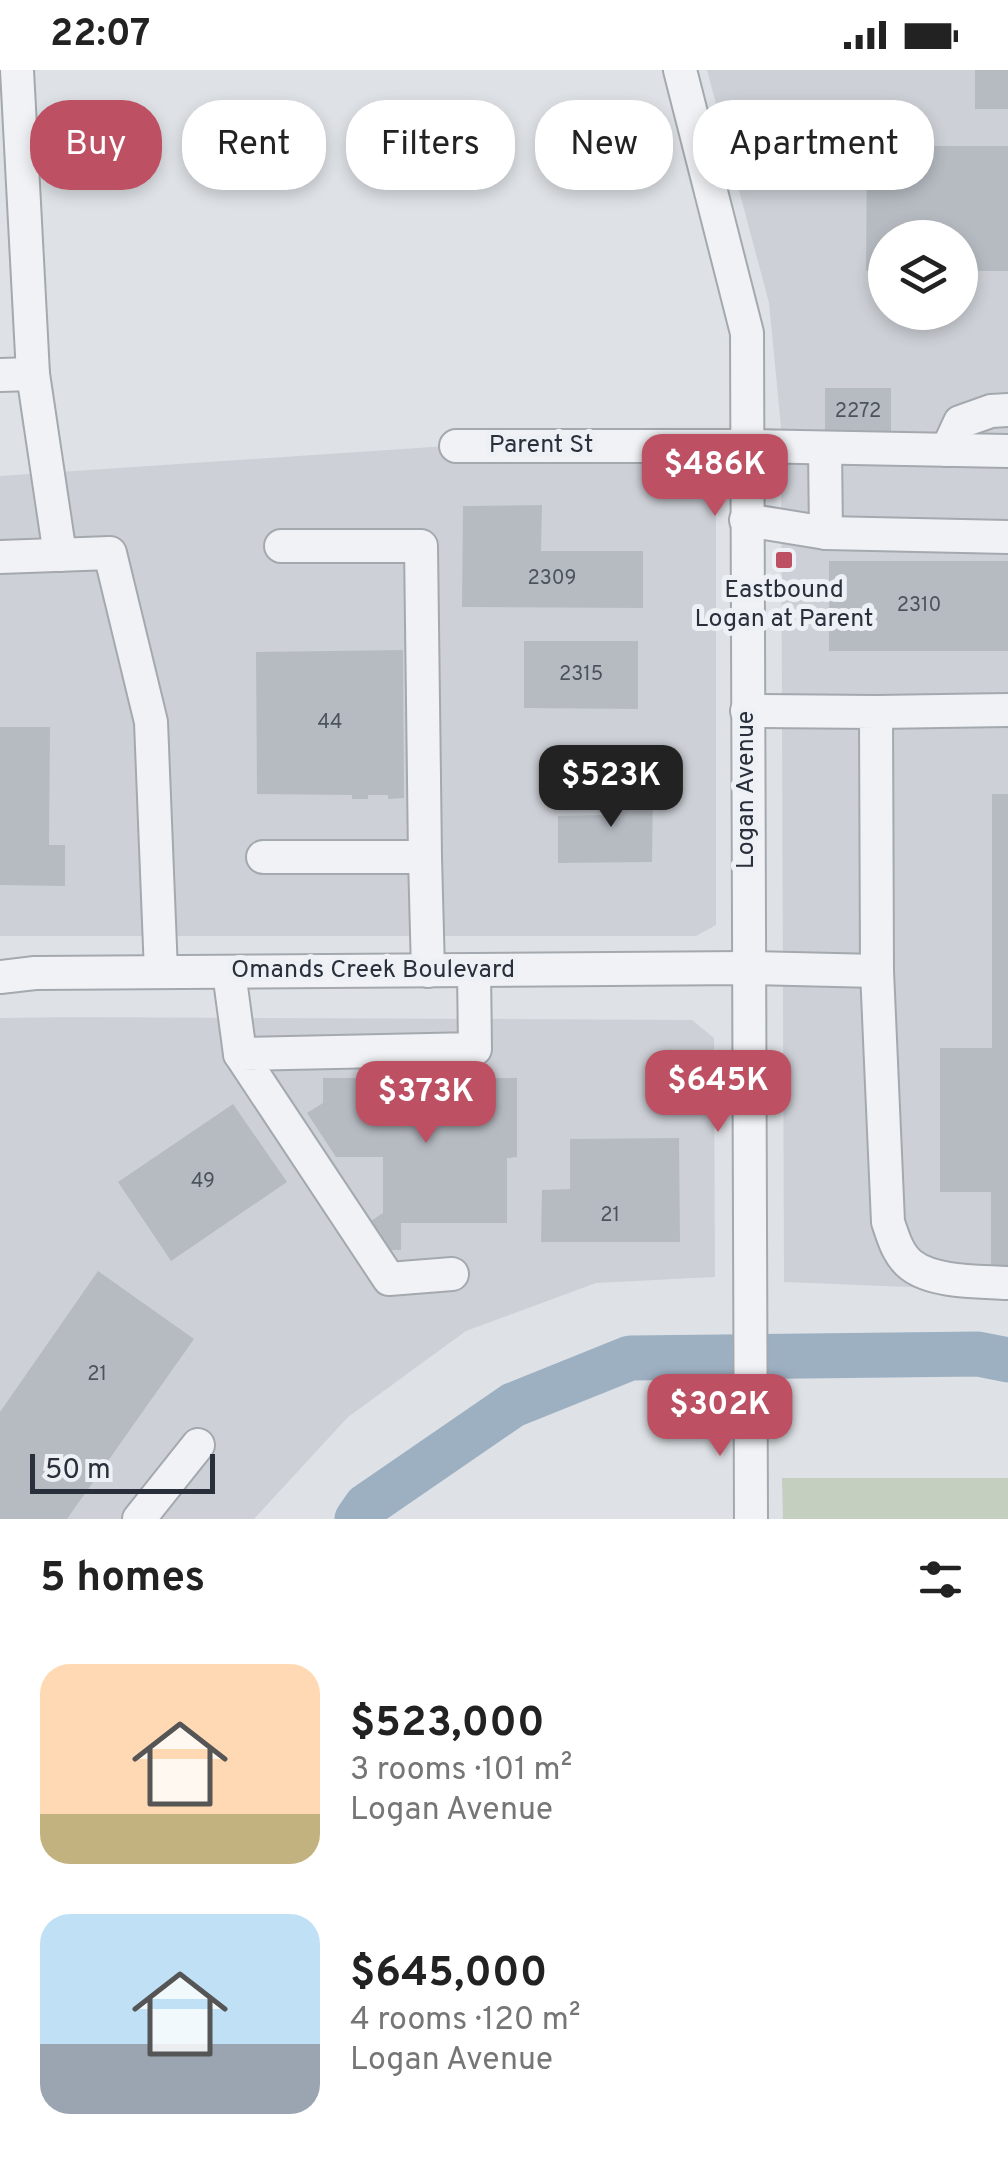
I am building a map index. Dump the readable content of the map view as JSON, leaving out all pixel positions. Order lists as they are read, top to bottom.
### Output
{
  "streets": {
    "street": ["Parent St", "Logan Avenue", "Omands Creek Boulevard"]
  },
  "crossings": [
    ["Parent St", "Logan Avenue"],
    ["Logan Avenue", "Omands Creek Boulevard"]
  ],
  "places": {
    "transit": ["Eastbound Logan at Parent"]
  },
  "house_numbers": [
    "2272",
    "2309",
    "2310",
    "2315",
    "44",
    "49",
    "21",
    "21"
  ],
  "scale_bar": "50 m",
  "page": {
    "status": "22:07",
    "chip": [
      "Buy",
      "Rent",
      "Filters",
      "New",
      "Apartment"
    ],
    "price": [
      "$486K",
      "$523K",
      "$645K",
      "$373K",
      "$302K"
    ],
    "scale": "50 m",
    "heading": "5 homes",
    "list": [
      {
        "name": "$523,000",
        "note": "3 rooms · 101 m² · Logan Avenue"
      },
      {
        "name": "$645,000",
        "note": "4 rooms · 120 m² · Logan Avenue"
      }
    ]
  }
}
